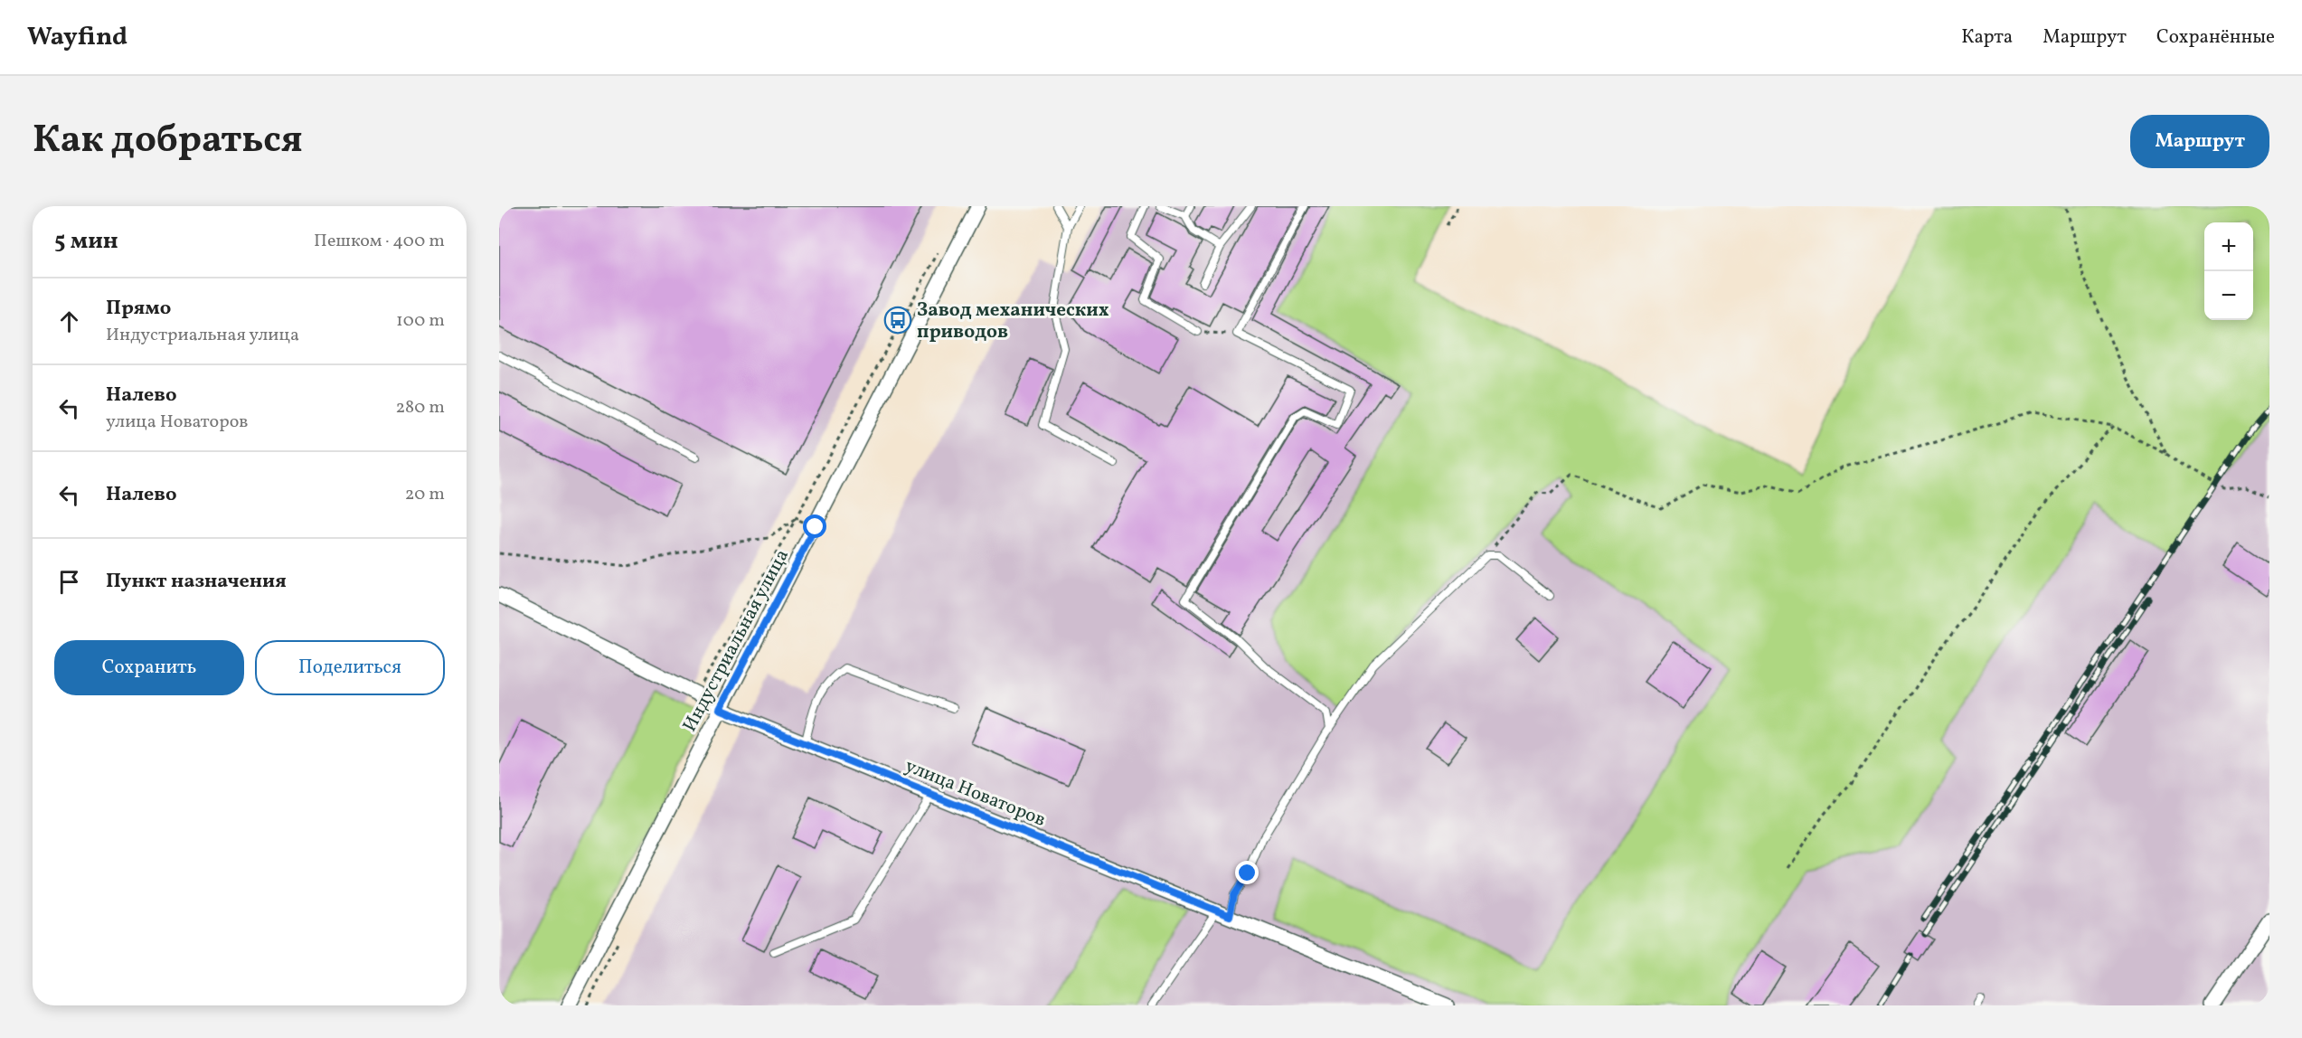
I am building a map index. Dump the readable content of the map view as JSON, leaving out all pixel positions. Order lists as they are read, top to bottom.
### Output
{
  "streets": {
    "street": ["Индустриальная улица", "улица Новаторов"]
  },
  "crossings": [
    ["Индустриальная улица", "улица Новаторов"]
  ],
  "places": {
    "bus stop": ["Завод механических приводов"]
  },
  "page": {
    "header": "Wayfind",
    "nav": ["Карта", "Маршрут", "Сохранённые"],
    "title": "Как добраться",
    "buttons": [
      "Маршрут",
      ["Сохранить", "Поделиться"]
    ],
    "heading": ["5 мин", "Пешком · 400 m"],
    "map_buttons": ["+", "−"],
    "list": [
      ["Прямо", "Индустриальная улица", "100 m"],
      ["Налево", "улица Новаторов", "280 m"],
      ["Налево", "20 m"],
      "Пункт назначения"
    ]
  }
}
